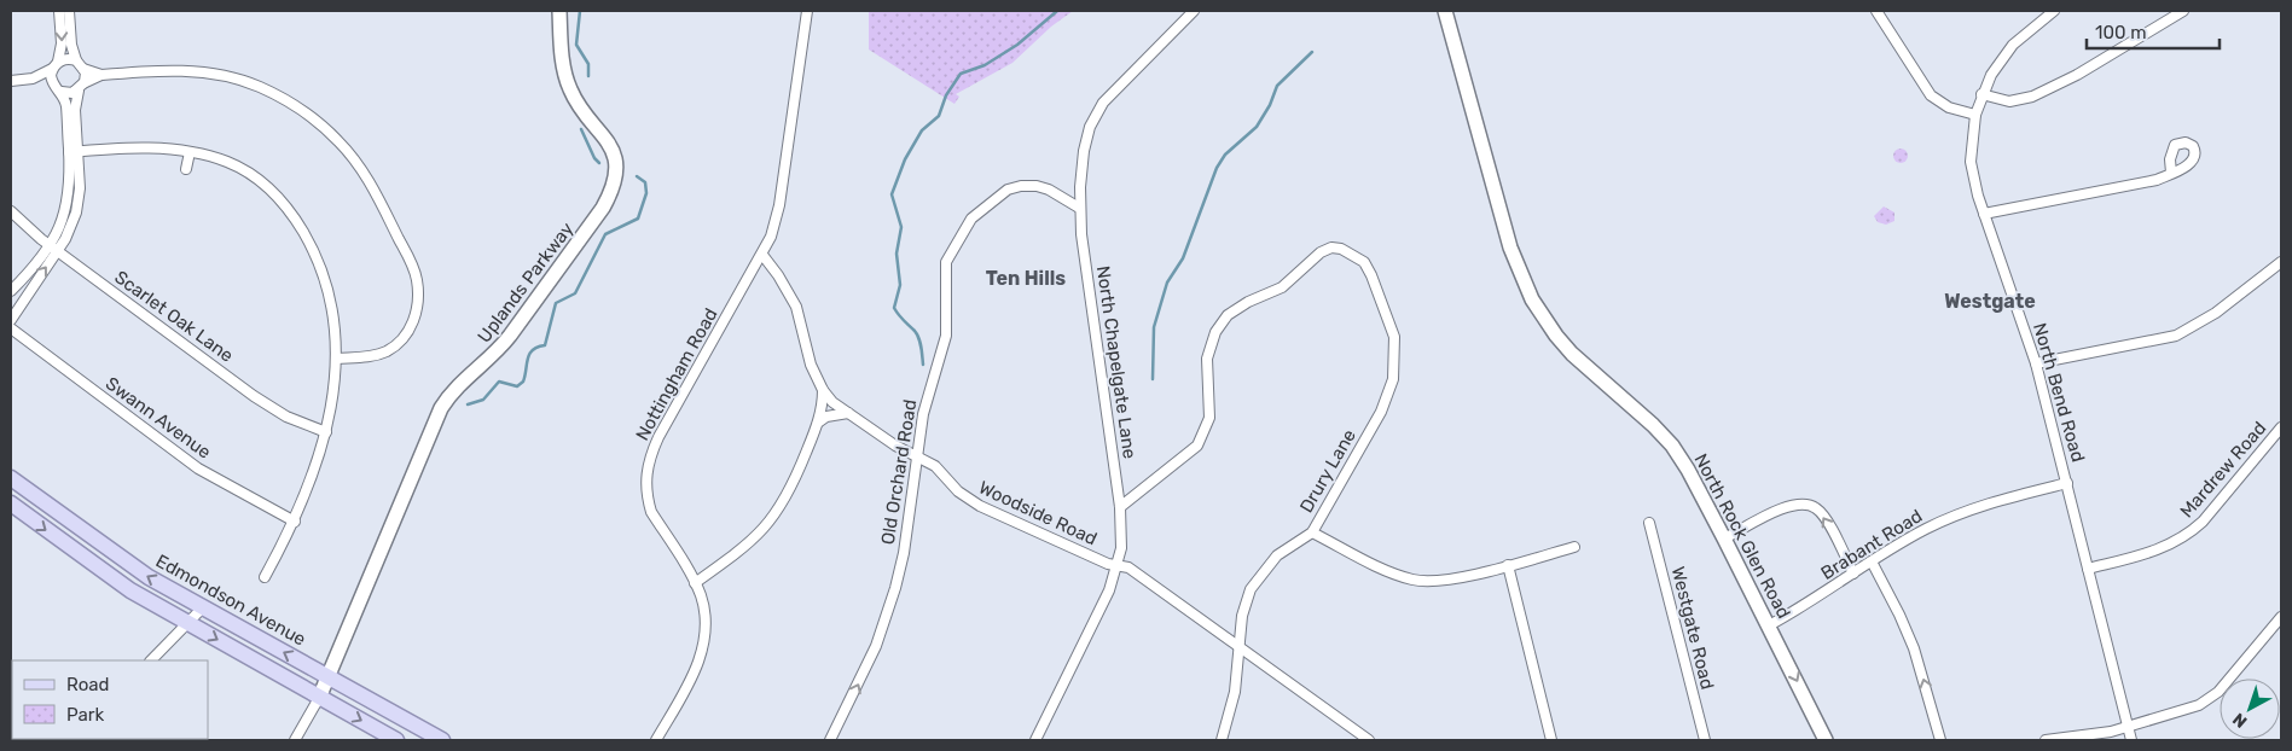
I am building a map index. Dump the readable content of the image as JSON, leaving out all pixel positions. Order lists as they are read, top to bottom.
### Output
{
  "streets": {
    "main road": ["Edmondson Avenue"],
    "street": [
      "Uplands Parkway",
      "Scarlet Oak Lane",
      "North Chapelgate Lane",
      "Nottingham Road",
      "North Bend Road",
      "Swann Avenue",
      "Mardrew Road",
      "Drury Lane",
      "Old Orchard Road",
      "Woodside Road",
      "North Rock Glen Road",
      "Brabant Road",
      "Westgate Road"
    ]
  },
  "crossings": [
    ["Uplands Parkway", "Edmondson Avenue"],
    ["North Chapelgate Lane", "Drury Lane"],
    ["North Chapelgate Lane", "Old Orchard Road"],
    ["North Chapelgate Lane", "Woodside Road"],
    ["Nottingham Road", "Woodside Road"],
    ["North Bend Road", "Mardrew Road"],
    ["North Bend Road", "Brabant Road"],
    ["Drury Lane", "Woodside Road"],
    ["Old Orchard Road", "Woodside Road"],
    ["North Rock Glen Road", "Brabant Road"]
  ],
  "one_way": ["Old Orchard Road"],
  "districts": ["Ten Hills", "Westgate"],
  "legend": ["Road", "Park"],
  "scale_bar": "100 m",
  "north": "bottom left"
}
